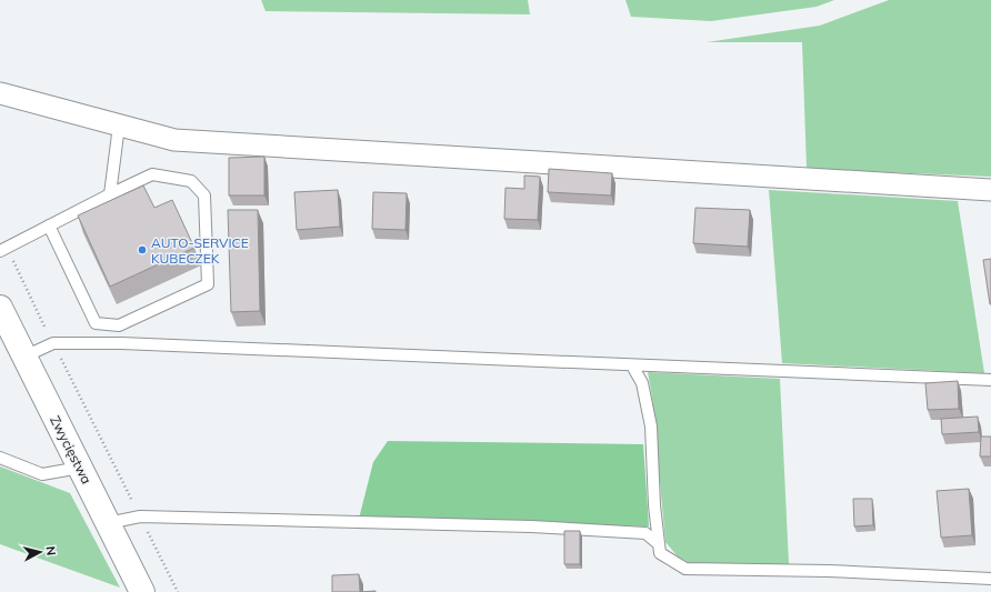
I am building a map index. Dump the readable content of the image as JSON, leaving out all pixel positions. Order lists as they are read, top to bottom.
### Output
{
  "streets": {
    "main road": ["Zwycięstwa"]
  },
  "places": ["AUTO-SERVICE KUBECZEK"],
  "north": "right"
}
